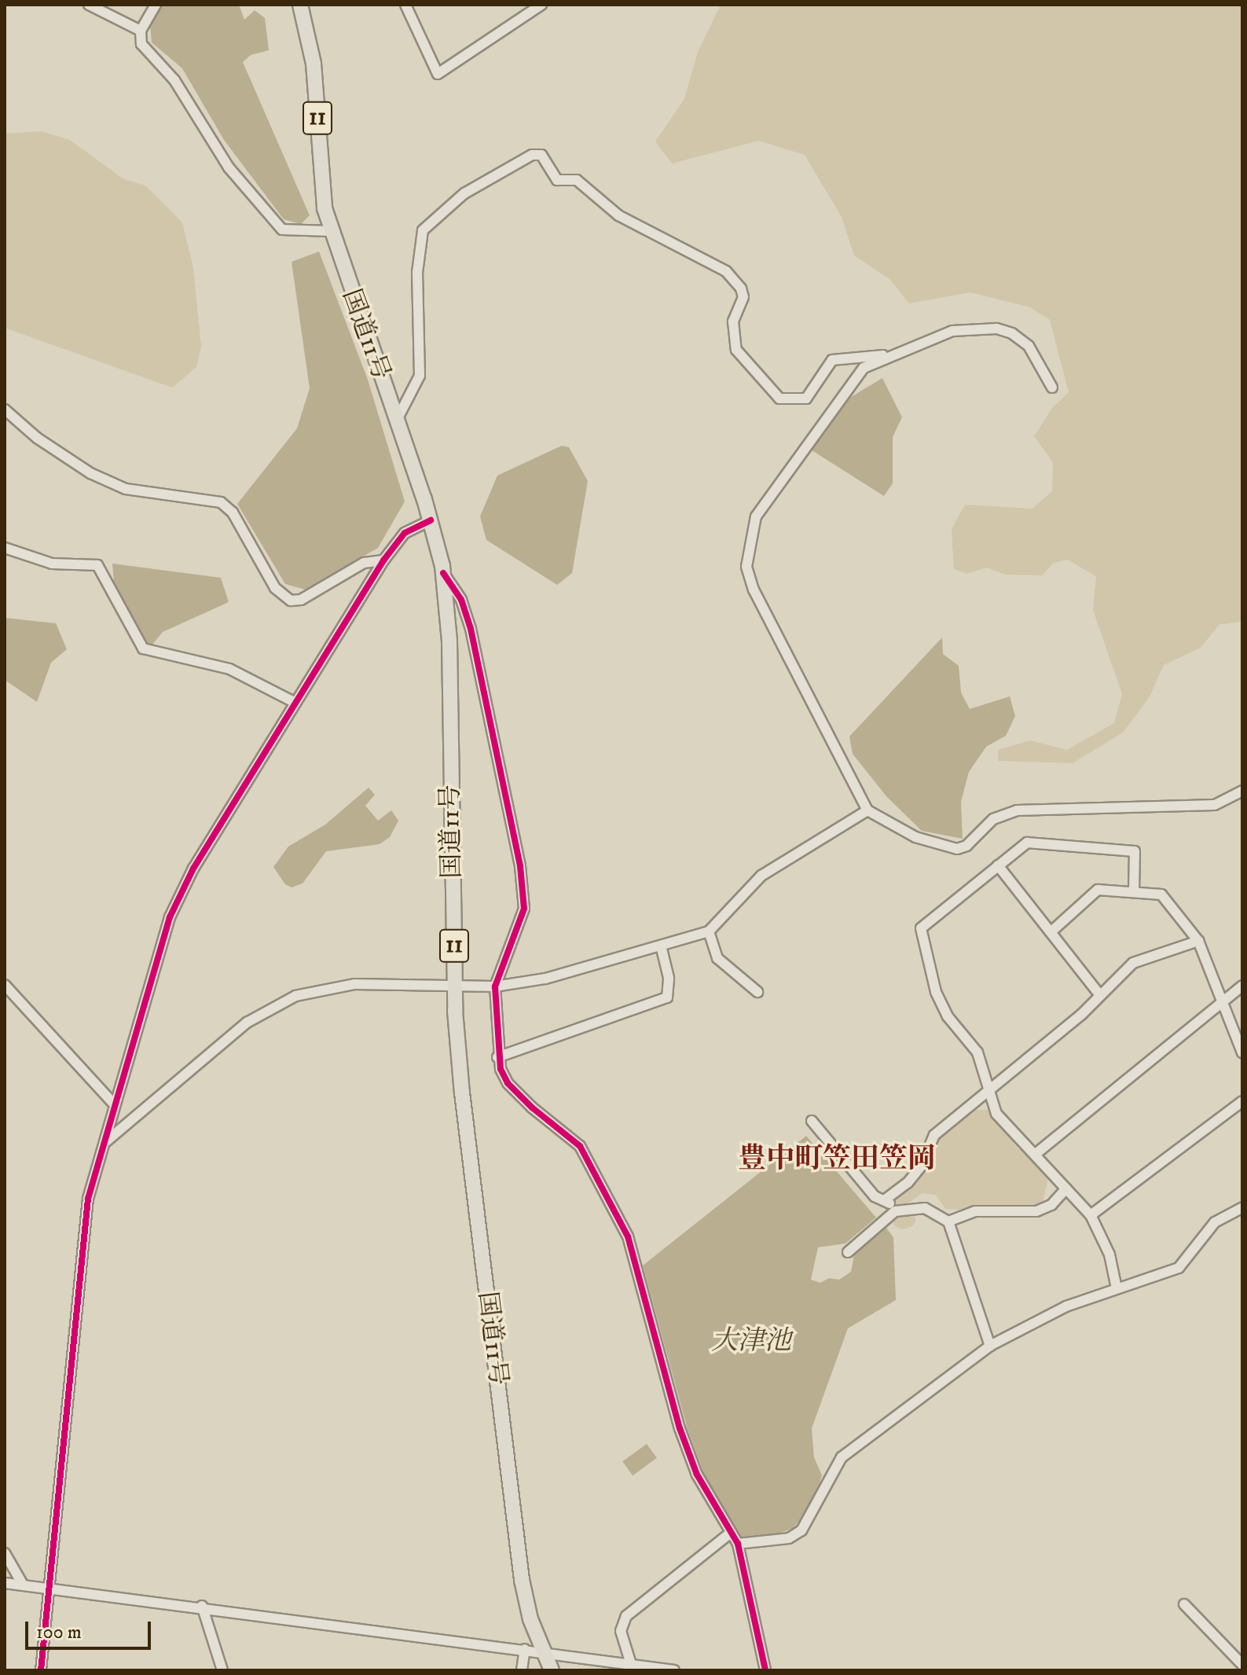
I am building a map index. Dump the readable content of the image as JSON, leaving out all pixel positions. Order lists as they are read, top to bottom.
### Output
{
  "streets": {
    "highway": ["11", "国道11号"]
  },
  "districts": ["豊中町笠田笠岡"],
  "water": ["大津池"],
  "scale_bar": "100 m"
}
